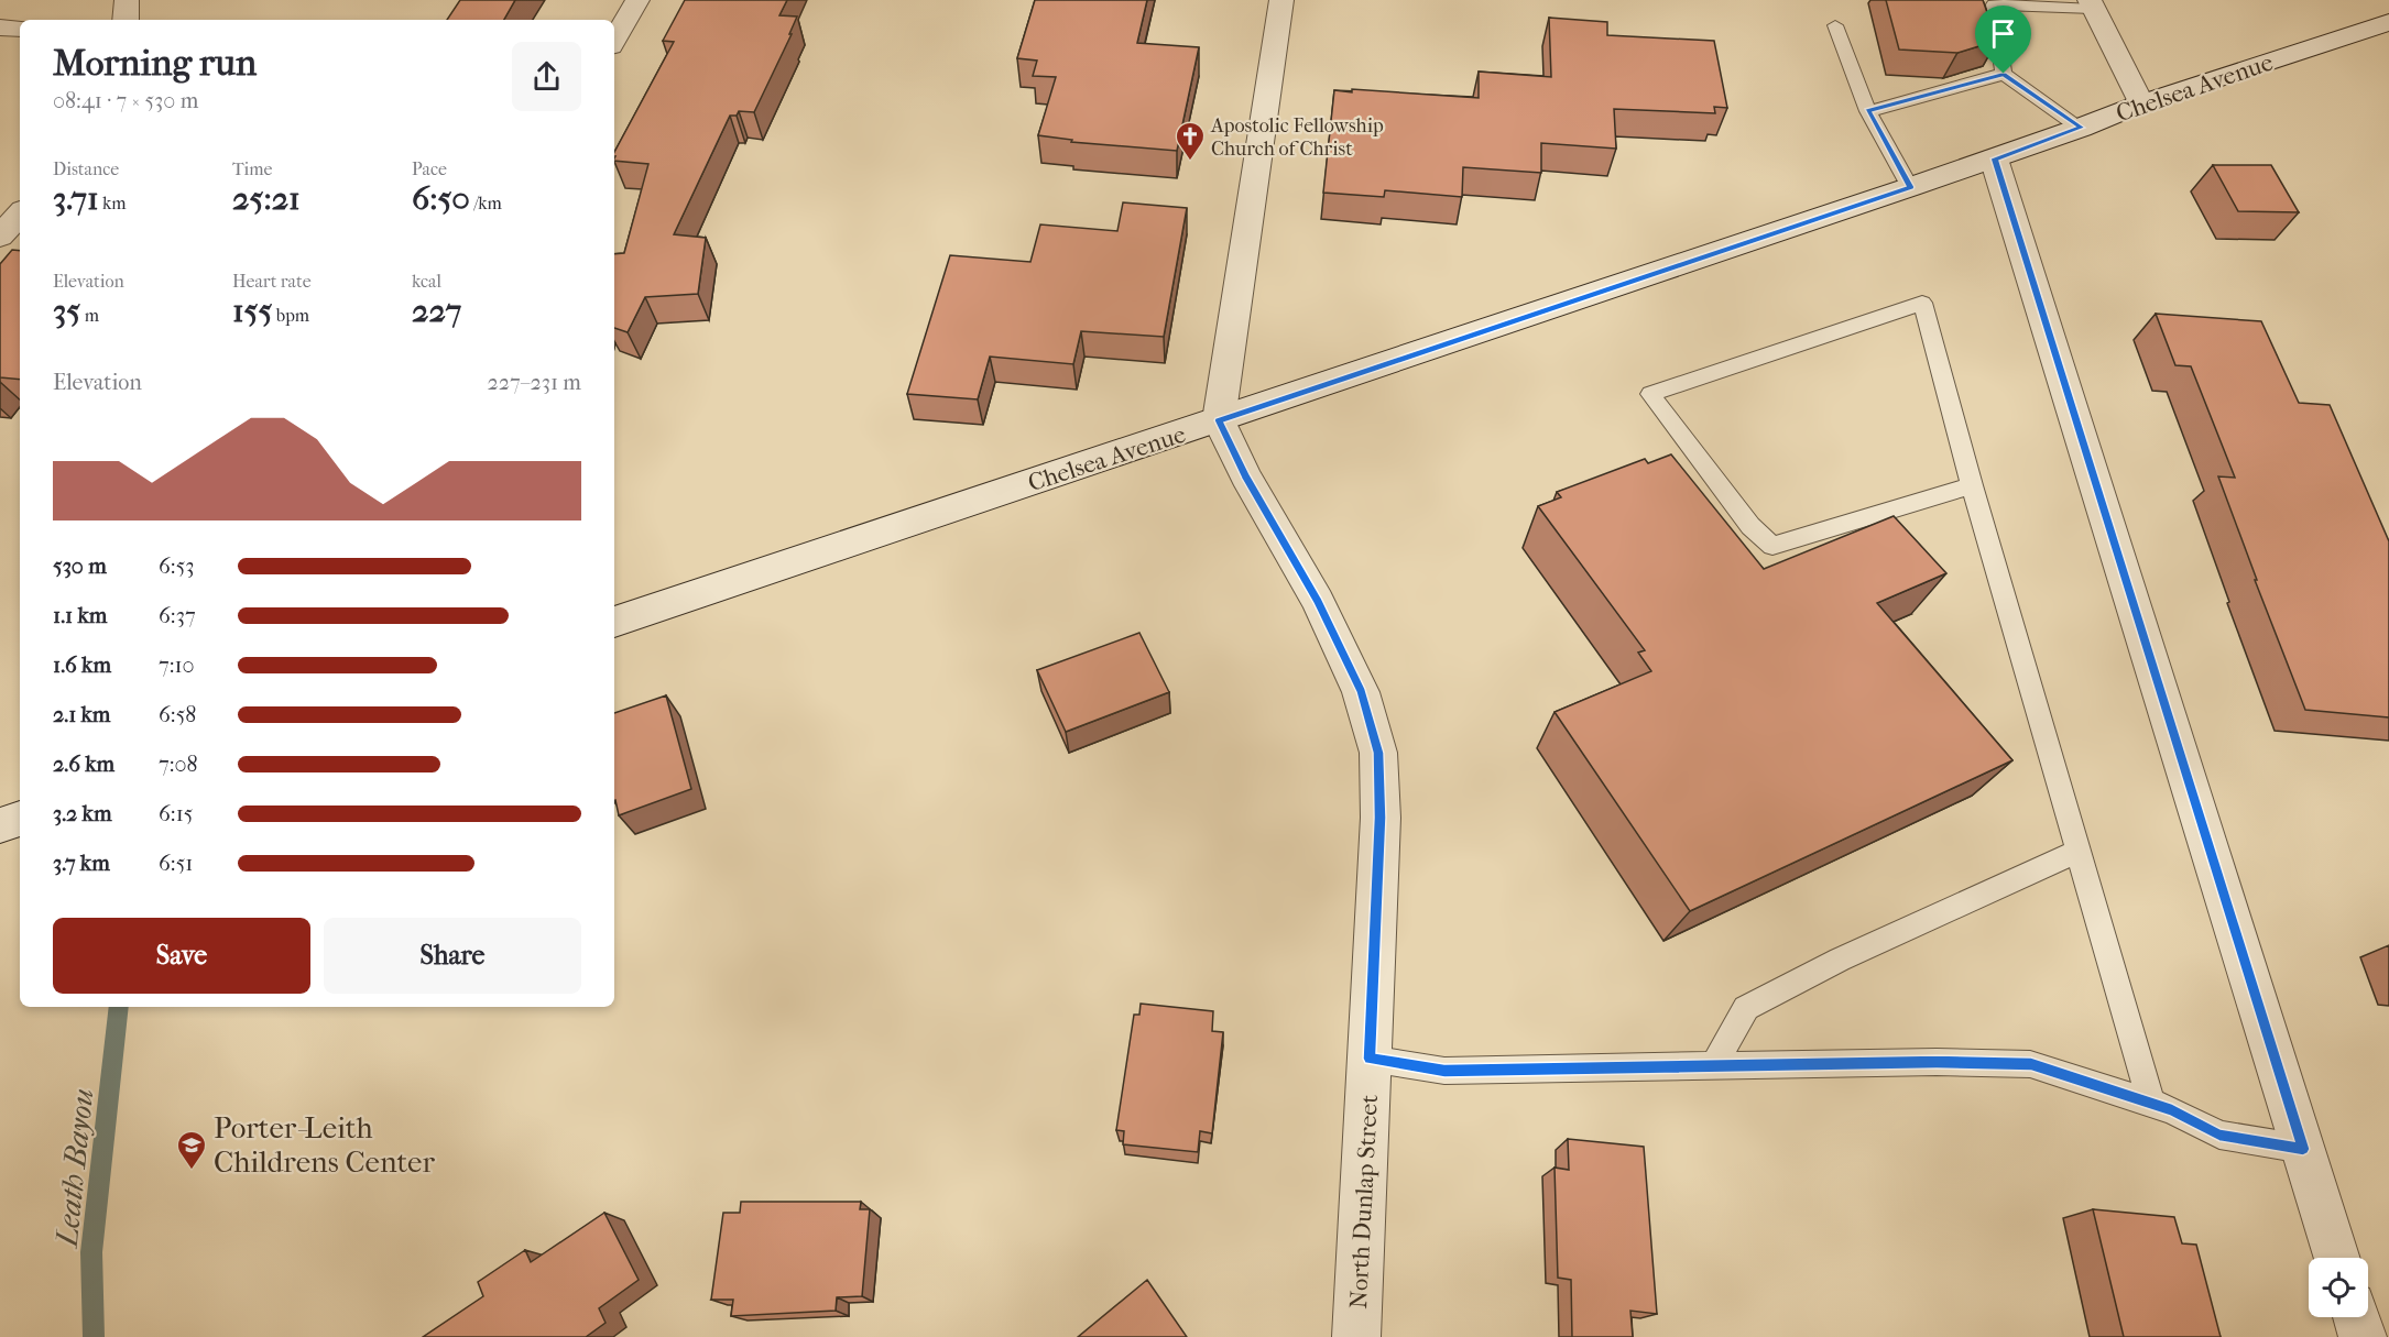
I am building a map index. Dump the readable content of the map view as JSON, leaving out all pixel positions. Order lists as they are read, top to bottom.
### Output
{
  "streets": {
    "street": ["Chelsea Avenue", "North Dunlap Street"]
  },
  "crossings": [
    ["Chelsea Avenue", "North Dunlap Street"]
  ],
  "water": ["Leath Bayou"],
  "places": {
    "church": ["Apostolic Fellowship Church of Christ"],
    "school or university": ["Porter-Leith Childrens Center"]
  },
  "page": {
    "heading": ["Morning run", "08:41 · 7 × 530 m"],
    "stats": [
      ["Distance", "3.71 km"],
      ["Time", "25:21"],
      ["Pace", "6:50 /km"],
      ["Elevation", "35 m"],
      ["Heart rate", "155 bpm"],
      ["kcal", "227"]
    ],
    "chart": ["Elevation", "227–231 m"],
    "list": [
      {
        "name": "530 m",
        "note": "6:53"
      },
      {
        "name": "1.1 km",
        "note": "6:37"
      },
      {
        "name": "1.6 km",
        "note": "7:10"
      },
      {
        "name": "2.1 km",
        "note": "6:58"
      },
      {
        "name": "2.6 km",
        "note": "7:08"
      },
      {
        "name": "3.2 km",
        "note": "6:15"
      },
      {
        "name": "3.7 km",
        "note": "6:51"
      }
    ],
    "buttons": ["Save", "Share"]
  }
}
